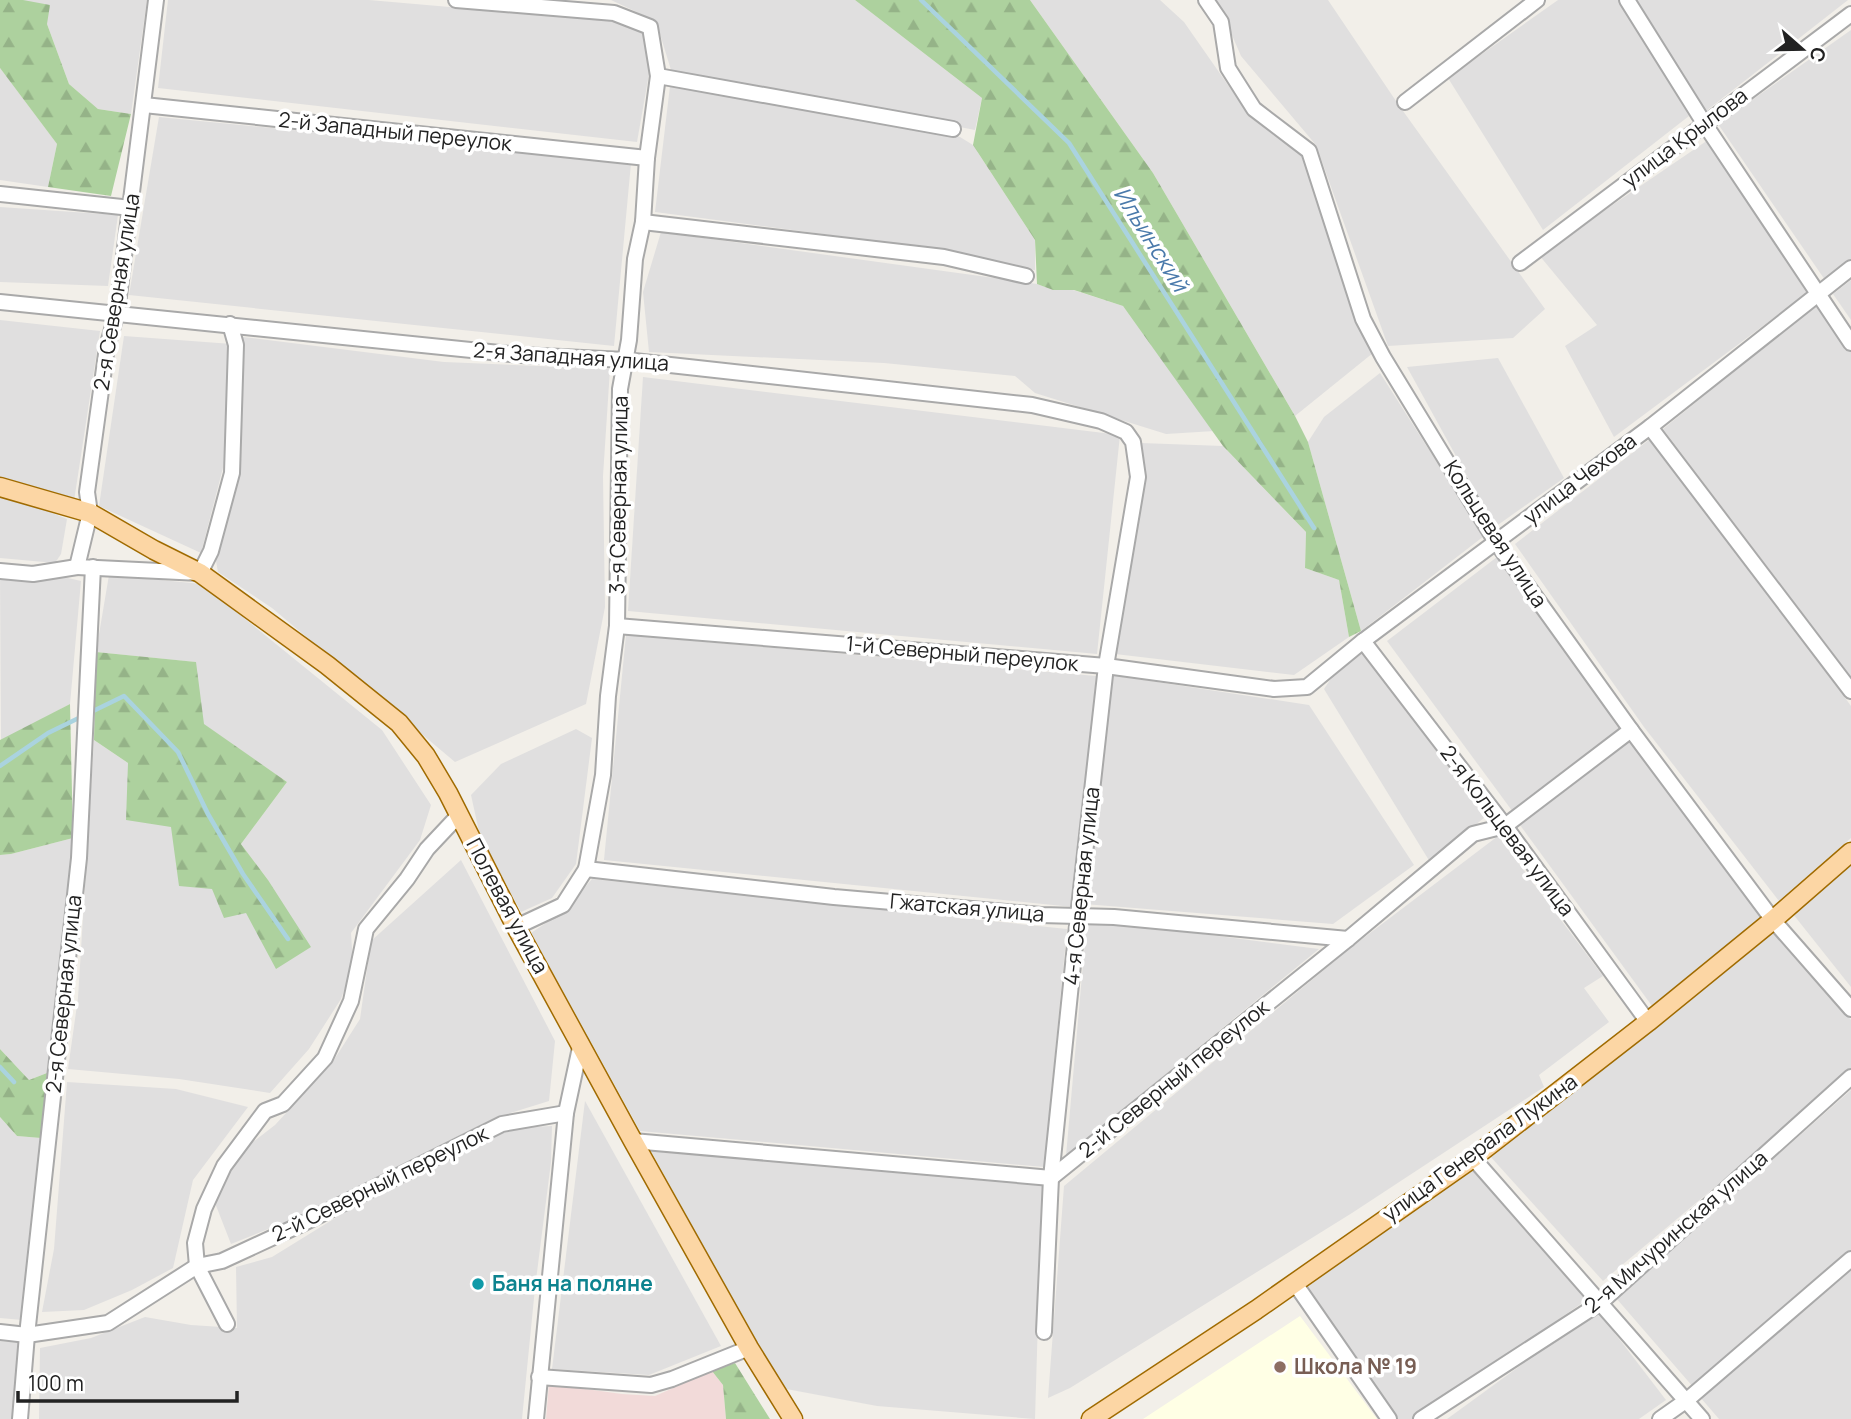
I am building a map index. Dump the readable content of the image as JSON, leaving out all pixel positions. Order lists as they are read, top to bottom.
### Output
{
  "streets": {
    "main road": ["Полевая улица", "улица Генерала Лукина"],
    "street": [
      "2-й Западный переулок",
      "улица Крылова",
      "2-я Северная улица",
      "2-я Западная улица",
      "улица Чехова",
      "3-я Северная улица",
      "Кольцевая улица",
      "1-й Северный переулок",
      "2-я Кольцевая улица",
      "4-я Северная улица",
      "Гжатская улица",
      "2-й Северный переулок",
      "2-я Мичуринская улица"
    ]
  },
  "crossings": [
    ["2-й Западный переулок", "2-я Северная улица"],
    ["2-й Западный переулок", "3-я Северная улица"],
    ["2-я Северная улица", "2-я Западная улица"],
    ["2-я Северная улица", "Полевая улица"],
    ["2-я Северная улица", "2-й Северный переулок"],
    ["2-я Западная улица", "3-я Северная улица"],
    ["2-я Западная улица", "4-я Северная улица"],
    ["улица Чехова", "Кольцевая улица"],
    ["улица Чехова", "1-й Северный переулок"],
    ["улица Чехова", "2-я Кольцевая улица"],
    ["3-я Северная улица", "1-й Северный переулок"],
    ["3-я Северная улица", "Полевая улица"],
    ["3-я Северная улица", "Гжатская улица"],
    ["Кольцевая улица", "2-й Северный переулок"],
    ["Кольцевая улица", "улица Генерала Лукина"],
    ["1-й Северный переулок", "4-я Северная улица"],
    ["2-я Кольцевая улица", "2-й Северный переулок"],
    ["2-я Кольцевая улица", "улица Генерала Лукина"],
    ["4-я Северная улица", "Гжатская улица"],
    ["4-я Северная улица", "2-й Северный переулок"],
    ["Гжатская улица", "2-й Северный переулок"]
  ],
  "water": ["Ильинский"],
  "places": ["Баня на поляне", "Школа № 19"],
  "scale_bar": "100 m",
  "north": "right"
}
